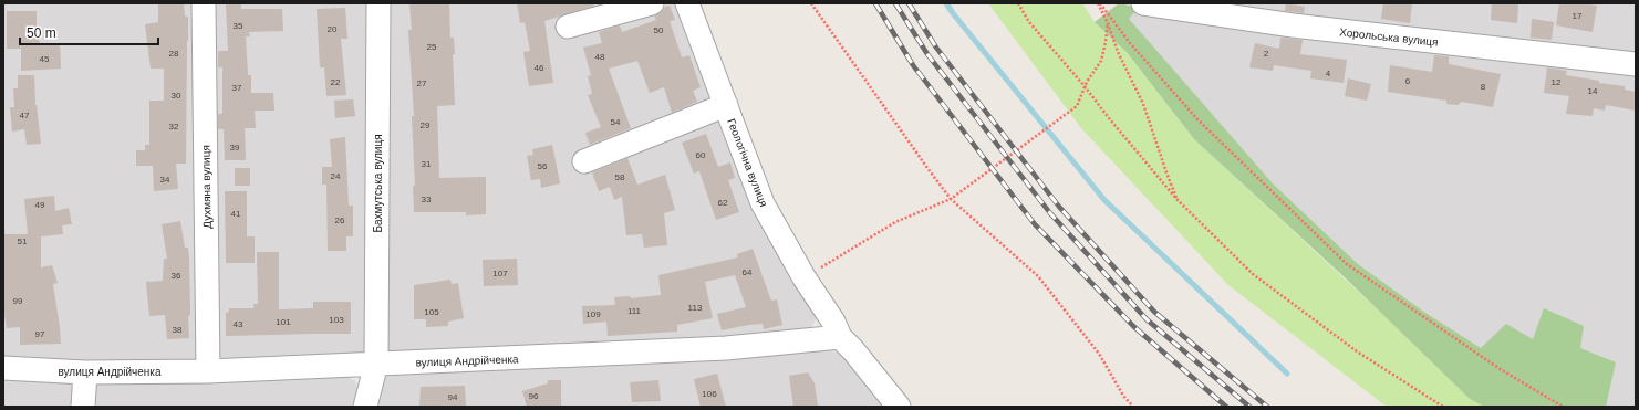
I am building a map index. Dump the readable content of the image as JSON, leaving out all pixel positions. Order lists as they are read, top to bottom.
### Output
{
  "streets": {
    "street": [
      "Хорольська вулиця",
      "Геологічна вулиця",
      "Бахмутська вулиця",
      "Духмяна вулиця",
      "вулиця Андрійченка"
    ]
  },
  "crossings": [
    ["Геологічна вулиця", "вулиця Андрійченка"],
    ["Бахмутська вулиця", "вулиця Андрійченка"],
    ["Духмяна вулиця", "вулиця Андрійченка"]
  ],
  "house_numbers": [
    "17",
    "35",
    "20",
    "50",
    "25",
    "28",
    "2",
    "48",
    "45",
    "46",
    "4",
    "6",
    "22",
    "12",
    "27",
    "8",
    "37",
    "14",
    "30",
    "47",
    "54",
    "29",
    "32",
    "39",
    "60",
    "31",
    "56",
    "24",
    "58",
    "34",
    "33",
    "62",
    "49",
    "41",
    "26",
    "51",
    "64",
    "107",
    "36",
    "99",
    "113",
    "111",
    "105",
    "109",
    "103",
    "101",
    "43",
    "38",
    "97",
    "106",
    "96",
    "94"
  ],
  "scale_bar": "50 m"
}
